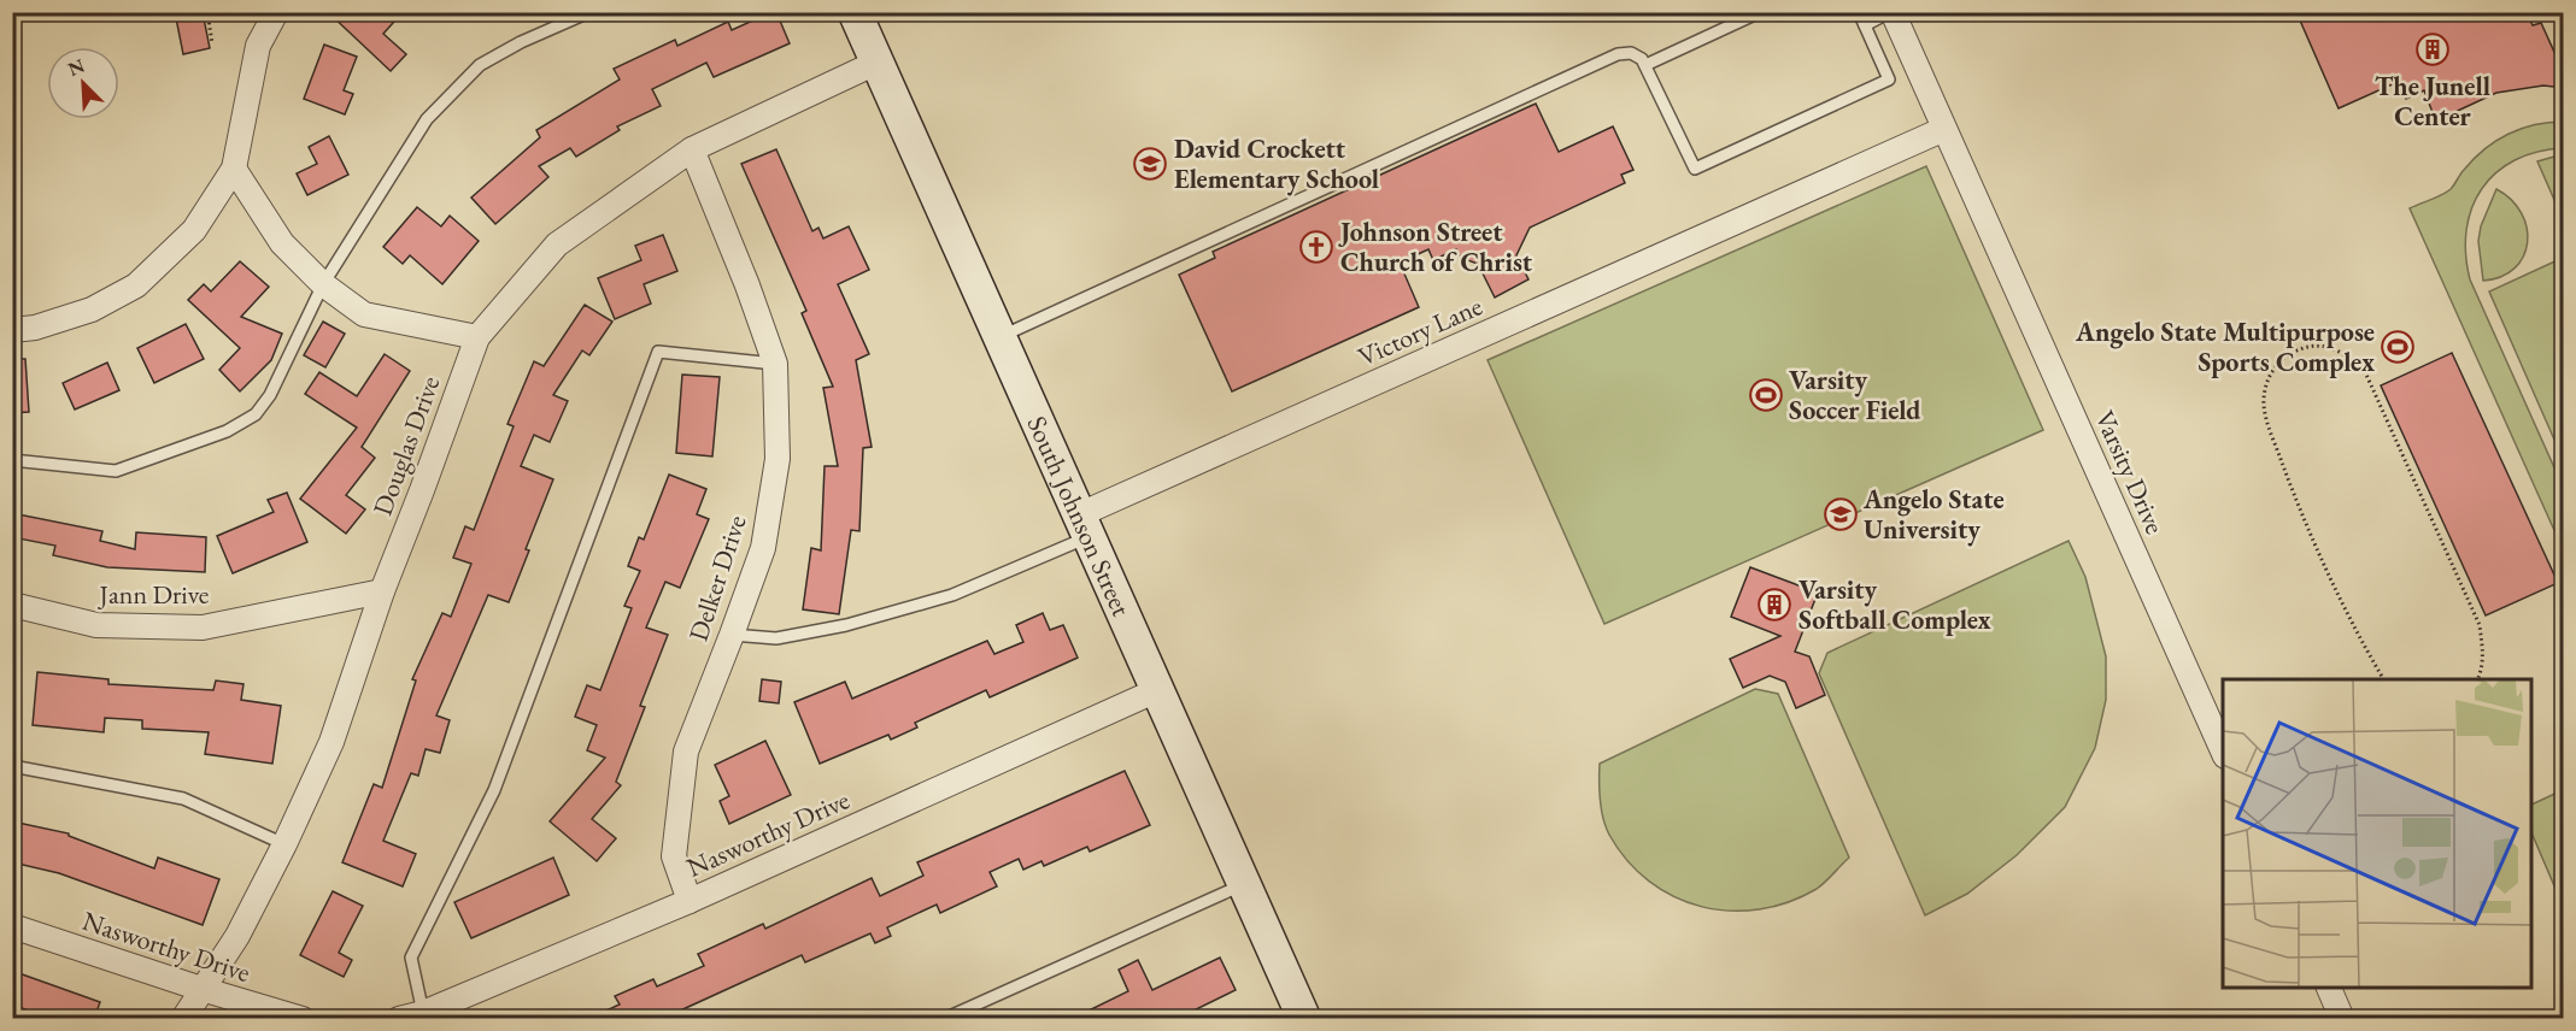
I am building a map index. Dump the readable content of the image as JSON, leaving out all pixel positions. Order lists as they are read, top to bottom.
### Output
{
  "streets": {
    "main road": ["South Johnson Street"],
    "street": [
      "Victory Lane",
      "Douglas Drive",
      "Varsity Drive",
      "Delker Drive",
      "Jann Drive",
      "Nasworthy Drive"
    ]
  },
  "crossings": [
    ["Victory Lane", "Varsity Drive"],
    ["Victory Lane", "South Johnson Street"],
    ["Douglas Drive", "South Johnson Street"],
    ["Douglas Drive", "Delker Drive"],
    ["Douglas Drive", "Jann Drive"],
    ["Douglas Drive", "Nasworthy Drive"],
    ["South Johnson Street", "Nasworthy Drive"],
    ["Delker Drive", "Nasworthy Drive"]
  ],
  "places": {
    "building": ["The Junell Center", "Varsity Softball Complex"],
    "school or university": ["David Crockett Elementary School", "Angelo State University"],
    "church": ["Johnson Street Church of Christ"],
    "sports": ["Angelo State Multipurpose Sports Complex", "Varsity Soccer Field"]
  },
  "north": "top left"
}
